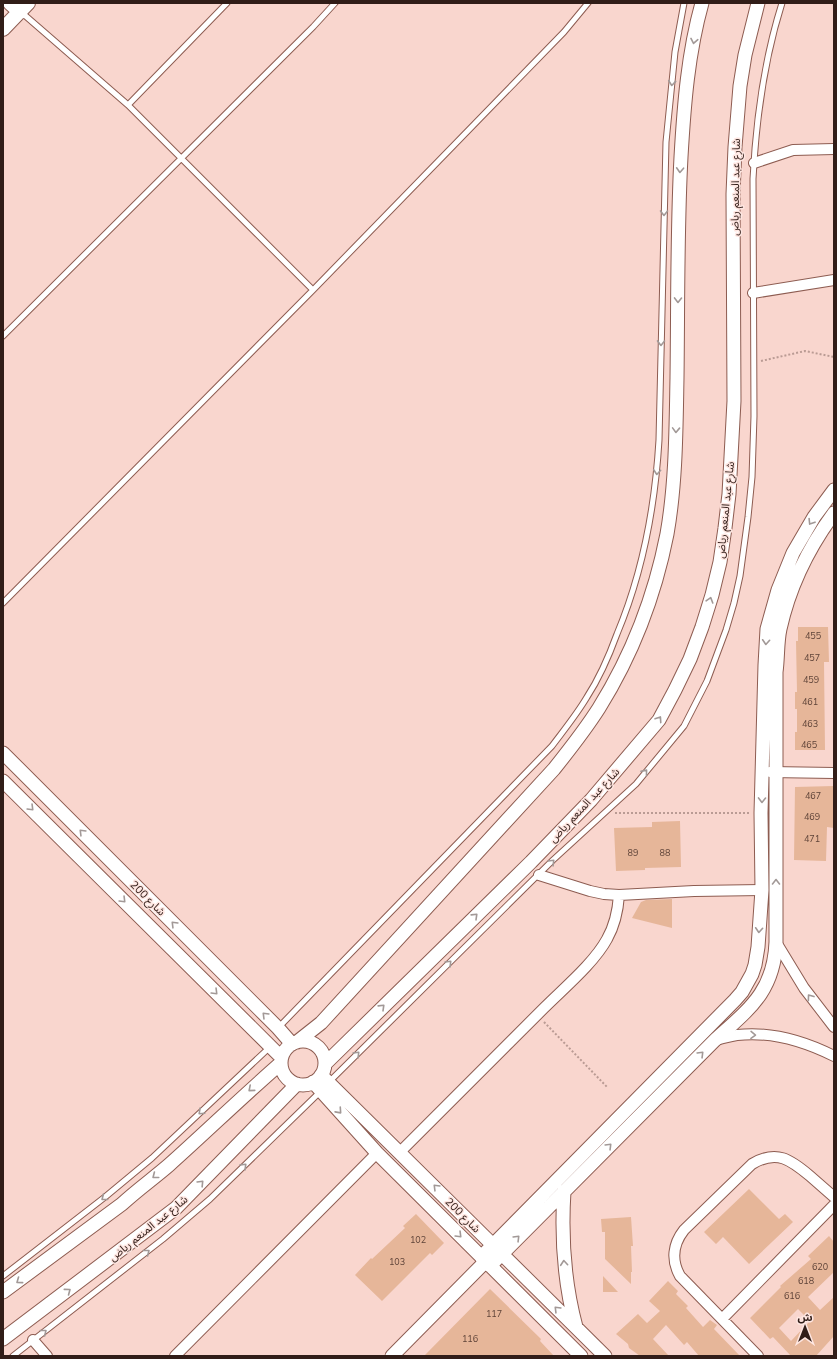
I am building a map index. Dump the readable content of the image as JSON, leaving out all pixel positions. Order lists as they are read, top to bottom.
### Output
{
  "streets": {
    "street": ["شارع عبد المنعم رياض", "شارع 200"]
  },
  "crossings": [
    ["شارع عبد المنعم رياض", "شارع 200"]
  ],
  "house_numbers": [
    "455",
    "457",
    "459",
    "461",
    "463",
    "465",
    "467",
    "469",
    "471",
    "89",
    "88",
    "102",
    "103",
    "620",
    "618",
    "616",
    "117",
    "116"
  ],
  "north": "top"
}
